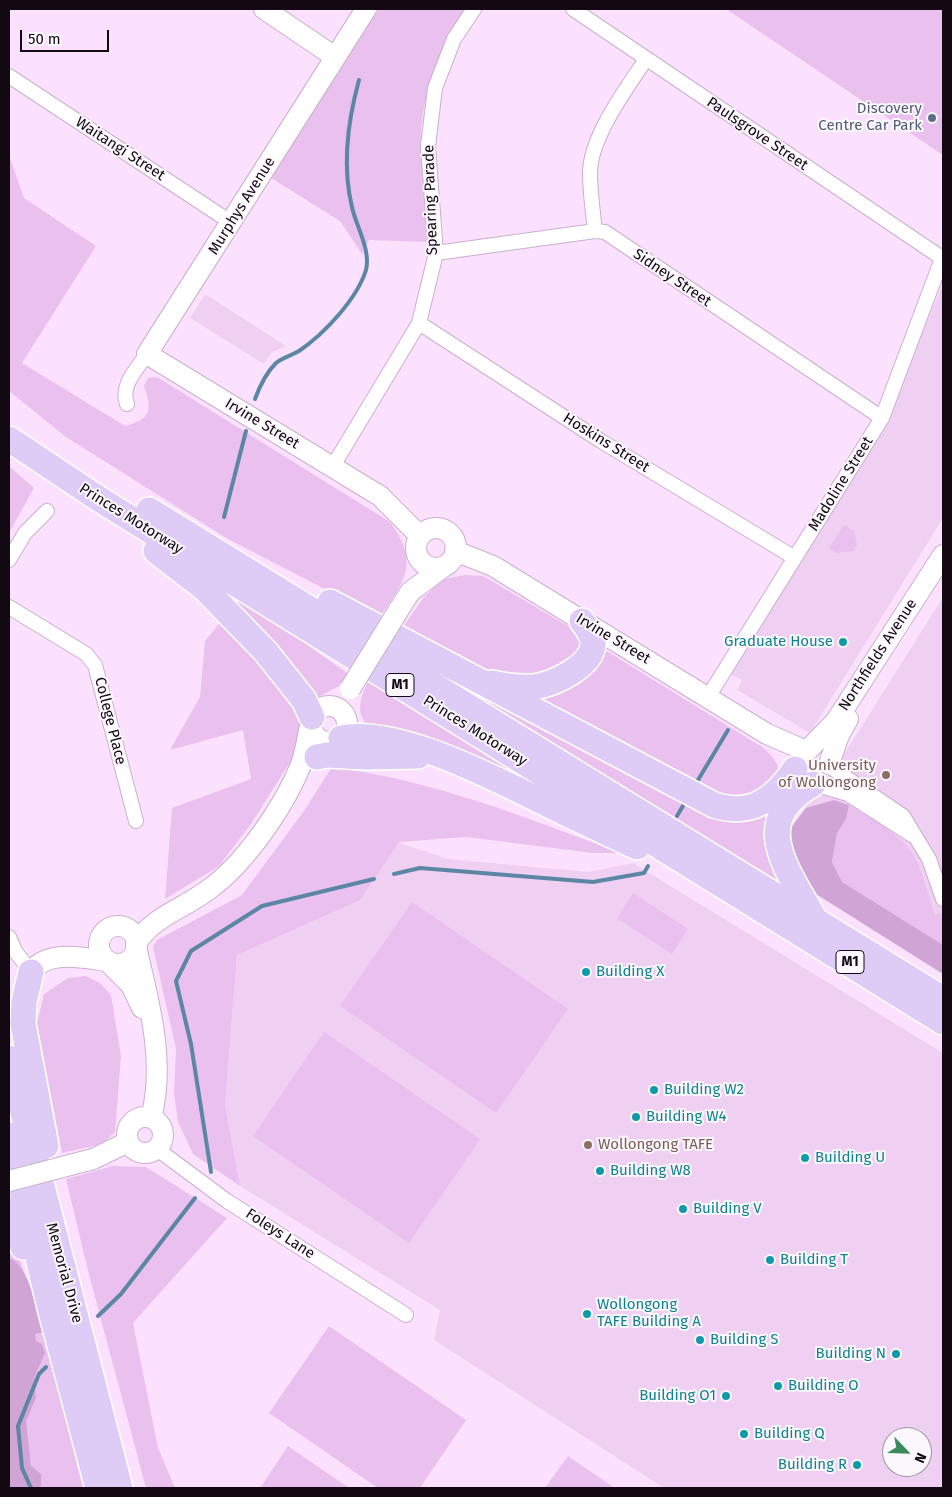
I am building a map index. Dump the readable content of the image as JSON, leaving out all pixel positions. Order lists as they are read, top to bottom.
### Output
{
  "streets": {
    "highway": ["Princes Motorway", "M1", "Memorial Drive"],
    "main road": ["Murphys Avenue", "Irvine Street", "Northfields Avenue"],
    "street": [
      "Paulsgrove Street",
      "Waitangi Street",
      "Spearing Parade",
      "Sidney Street",
      "Hoskins Street",
      "Madoline Street",
      "College Place",
      "Foleys Lane"
    ]
  },
  "crossings": [
    ["Paulsgrove Street", "Madoline Street"],
    ["Waitangi Street", "Murphys Avenue"],
    ["Spearing Parade", "Irvine Street"],
    ["Spearing Parade", "Hoskins Street"],
    ["Murphys Avenue", "Irvine Street"],
    ["Sidney Street", "Madoline Street"],
    ["Irvine Street", "Madoline Street"],
    ["Irvine Street", "Northfields Avenue"],
    ["Hoskins Street", "Madoline Street"]
  ],
  "places": [
    "Discovery Centre Car Park",
    "Graduate House",
    "University of Wollongong",
    "Building X",
    "Building W2",
    "Building W4",
    "Wollongong TAFE",
    "Building U",
    "Building W8",
    "Building V",
    "Building T",
    "Wollongong TAFE Building A",
    "Building S",
    "Building N",
    "Building O",
    "Building O1",
    "Building Q",
    "Building R"
  ],
  "scale_bar": "50 m",
  "north": "bottom right"
}
